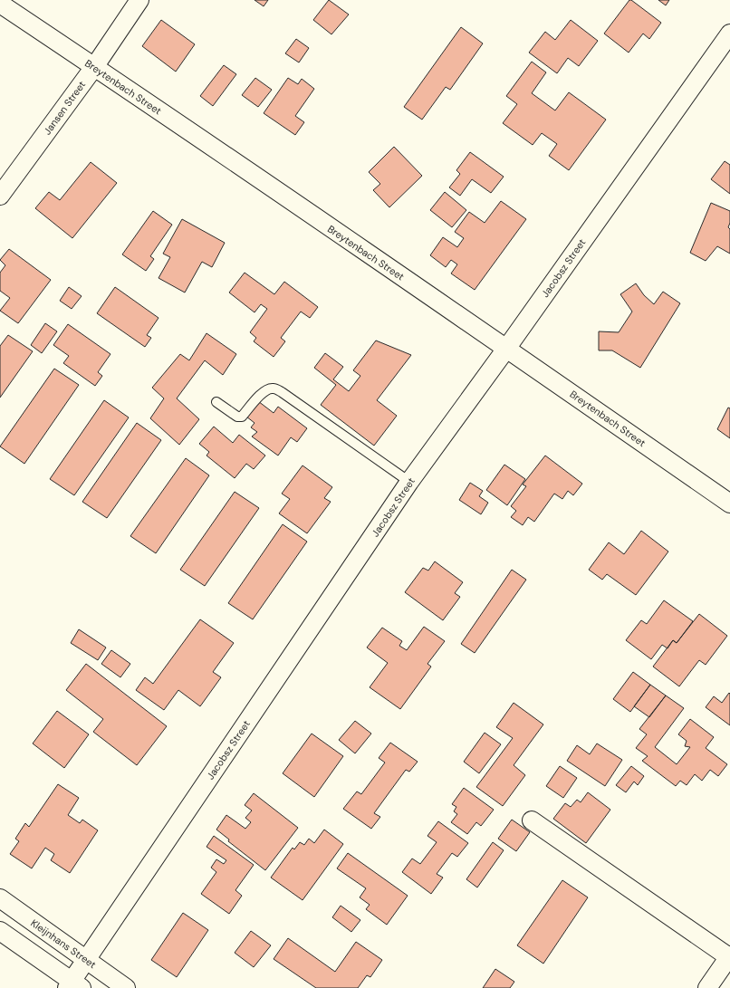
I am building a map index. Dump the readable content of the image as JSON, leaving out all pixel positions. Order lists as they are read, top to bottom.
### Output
{
  "streets": {
    "street": [
      "Breytenbach Street",
      "Jansen Street",
      "Jacobsz Street",
      "Kleijnhans Street"
    ]
  },
  "crossings": [
    ["Breytenbach Street", "Jansen Street"],
    ["Breytenbach Street", "Jacobsz Street"],
    ["Jacobsz Street", "Kleijnhans Street"]
  ]
}
